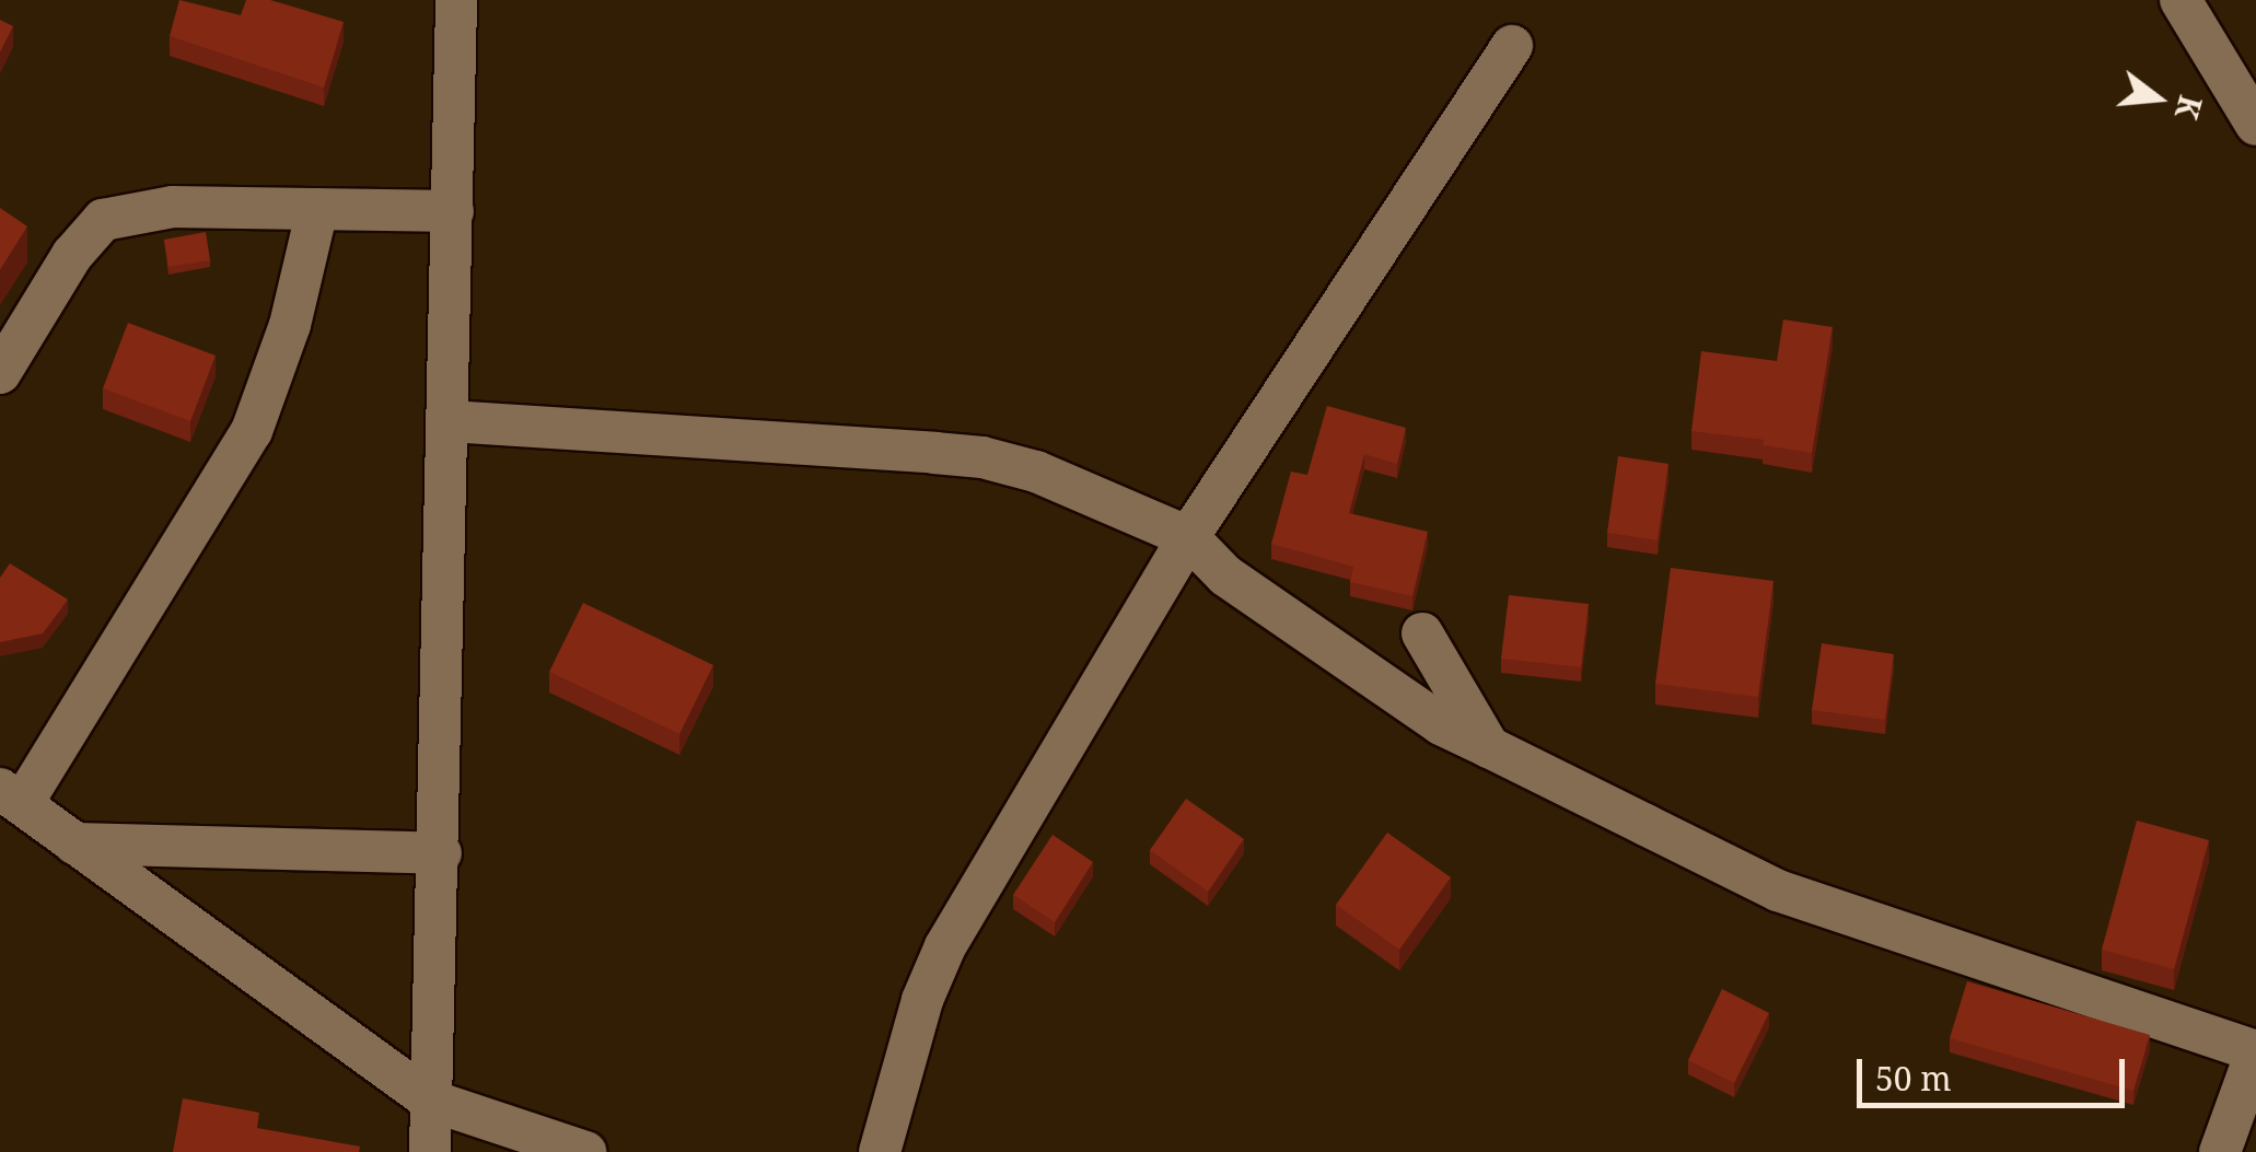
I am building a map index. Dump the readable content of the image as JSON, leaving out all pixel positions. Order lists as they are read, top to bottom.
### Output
{
  "scale_bar": "50 m",
  "north": "right"
}
